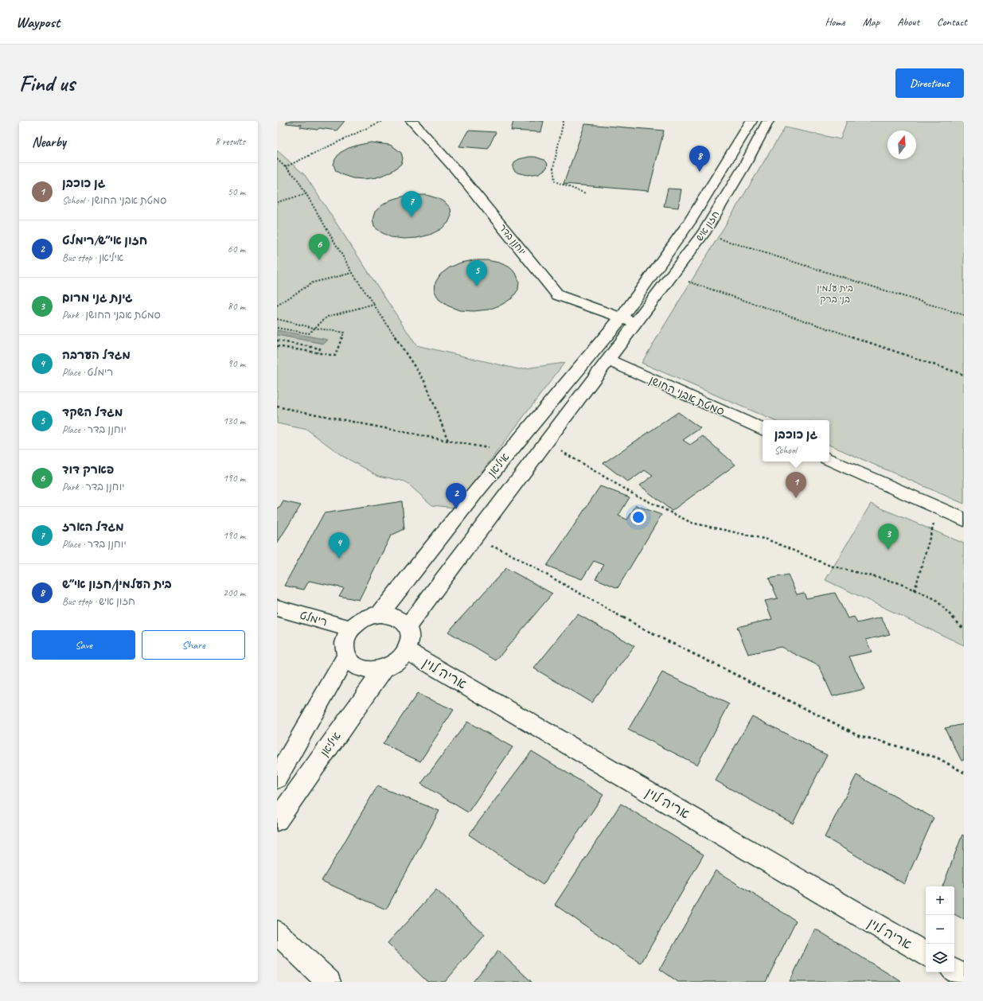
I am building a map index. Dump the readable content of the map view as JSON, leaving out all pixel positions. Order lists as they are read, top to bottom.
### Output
{
  "streets": {
    "street": [
      "חזון איש",
      "יוחנן בדר",
      "סמטת אבני החושן",
      "איליאן",
      "רימלט",
      "אריה לוין"
    ]
  },
  "crossings": [
    ["חזון איש", "יוחנן בדר"],
    ["חזון איש", "איליאן"],
    ["יוחנן בדר", "איליאן"],
    ["איליאן", "רימלט"],
    ["איליאן", "אריה לוין"],
    ["רימלט", "אריה לוין"]
  ],
  "parks": ["בית עלמין בני ברק"],
  "north": "top",
  "page": {
    "header": "Waypost",
    "nav": [
      "Home",
      "Map",
      "About",
      "Contact"
    ],
    "buttons": [
      "Directions",
      ["Save", "Share"]
    ],
    "title": "Find us",
    "heading": ["Nearby", "8 results"],
    "pins": [
      "8",
      "7",
      "6",
      "5",
      "1",
      "2",
      "3",
      "4"
    ],
    "list": [
      {
        "mark": "1",
        "name": "גן כוכבן",
        "note": "School · סמטת אבני החושן",
        "value": "50 m"
      },
      {
        "mark": "2",
        "name": "חזון אי״ש/רימלט",
        "note": "Bus stop · איליאן",
        "value": "60 m"
      },
      {
        "mark": "3",
        "name": "גינת גני מרום",
        "note": "Park · סמטת אבני החושן",
        "value": "80 m"
      },
      {
        "mark": "4",
        "name": "מגדל הערבה",
        "note": "Place · רימלט",
        "value": "90 m"
      },
      {
        "mark": "5",
        "name": "מגדל השקד",
        "note": "Place · יוחנן בדר",
        "value": "130 m"
      },
      {
        "mark": "6",
        "name": "פארק דוד",
        "note": "Park · יוחנן בדר",
        "value": "190 m"
      },
      {
        "mark": "7",
        "name": "מגדל הארז",
        "note": "Place · יוחנן בדר",
        "value": "190 m"
      },
      {
        "mark": "8",
        "name": "בית העלמין/חזון אי״ש",
        "note": "Bus stop · חזון איש",
        "value": "200 m"
      }
    ],
    "popup": ["גן כוכבן", "School"],
    "map_buttons": ["+", "−"]
  }
}
